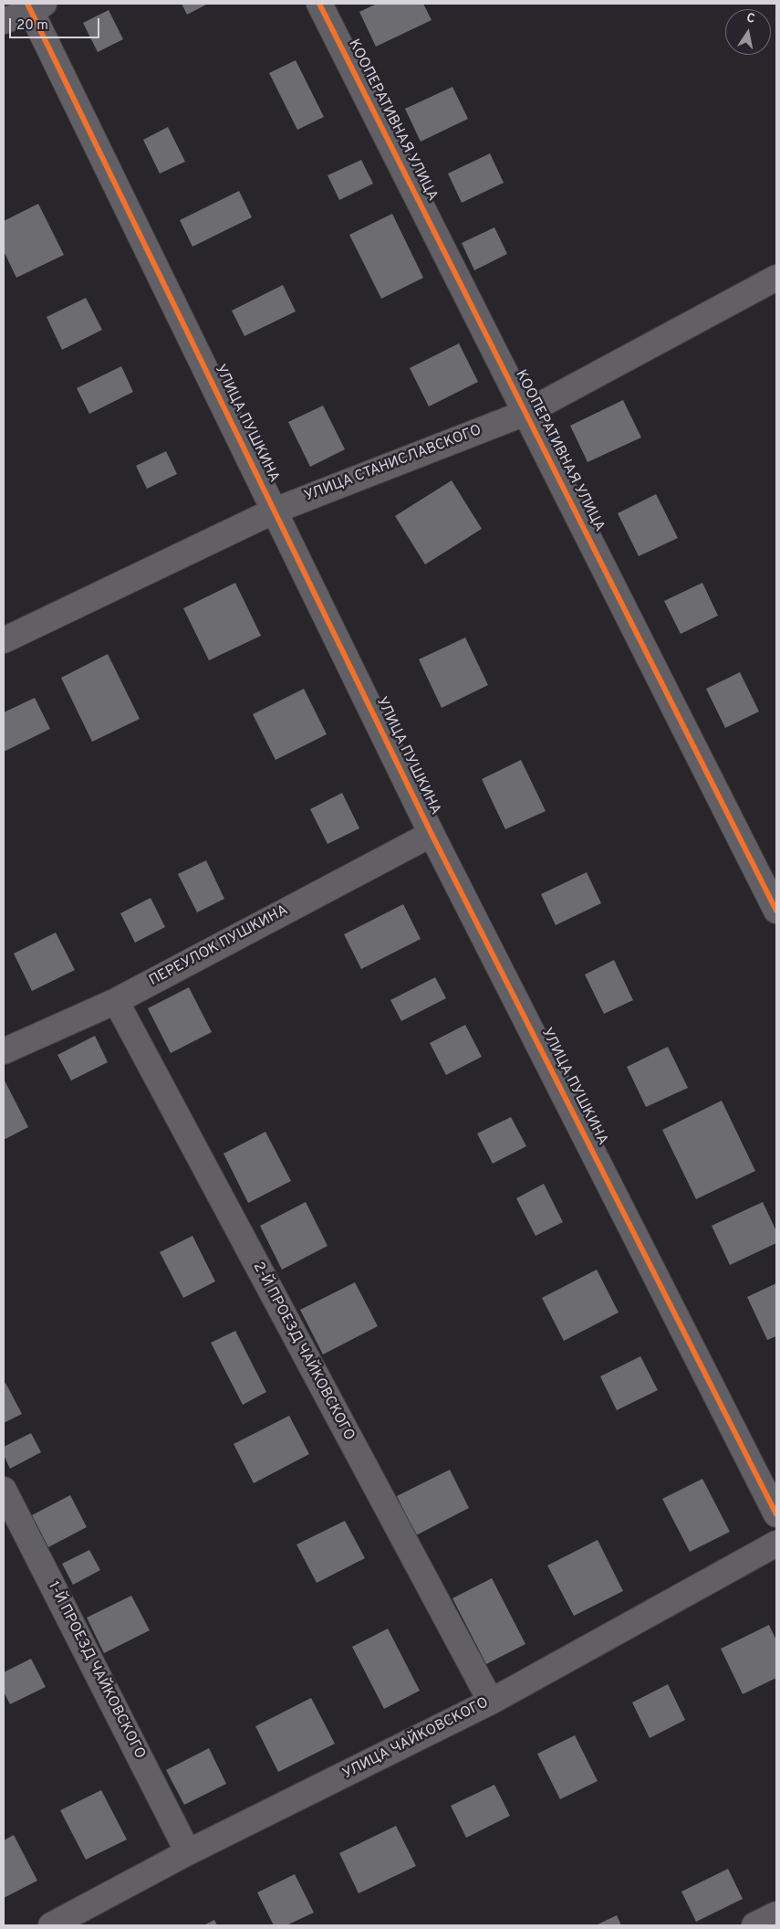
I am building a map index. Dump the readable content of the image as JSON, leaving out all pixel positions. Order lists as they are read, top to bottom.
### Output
{
  "streets": {
    "street": [
      "КООПЕРАТИВНАЯ УЛИЦА",
      "УЛИЦА ПУШКИНА",
      "УЛИЦА СТАНИСЛАВСКОГО",
      "ПЕРЕУЛОК ПУШКИНА",
      "2-Й ПРОЕЗД ЧАЙКОВСКОГО",
      "1-Й ПРОЕЗД ЧАЙКОВСКОГО",
      "УЛИЦА ЧАЙКОВСКОГО"
    ]
  },
  "crossings": [
    ["КООПЕРАТИВНАЯ УЛИЦА", "УЛИЦА СТАНИСЛАВСКОГО"],
    ["УЛИЦА ПУШКИНА", "УЛИЦА СТАНИСЛАВСКОГО"],
    ["УЛИЦА ПУШКИНА", "ПЕРЕУЛОК ПУШКИНА"],
    ["ПЕРЕУЛОК ПУШКИНА", "2-Й ПРОЕЗД ЧАЙКОВСКОГО"],
    ["2-Й ПРОЕЗД ЧАЙКОВСКОГО", "УЛИЦА ЧАЙКОВСКОГО"],
    ["1-Й ПРОЕЗД ЧАЙКОВСКОГО", "УЛИЦА ЧАЙКОВСКОГО"]
  ],
  "scale_bar": "20 m",
  "north": "top"
}
